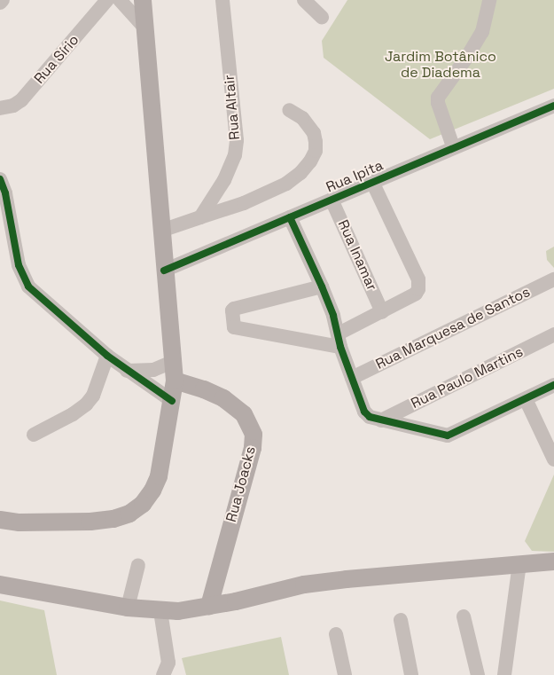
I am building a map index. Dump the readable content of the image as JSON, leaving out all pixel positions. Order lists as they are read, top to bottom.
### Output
{
  "streets": {
    "main road": ["Rua Joacks"],
    "street": [
      "Rua Sírio",
      "Rua Altair",
      "Rua Ipita",
      "Rua Inamar",
      "Rua Marquesa de Santos",
      "Rua Paulo Martins"
    ]
  },
  "crossings": [
    ["Rua Ipita", "Rua Inamar"]
  ],
  "parks": ["Jardim Botânico de Diadema"]
}
